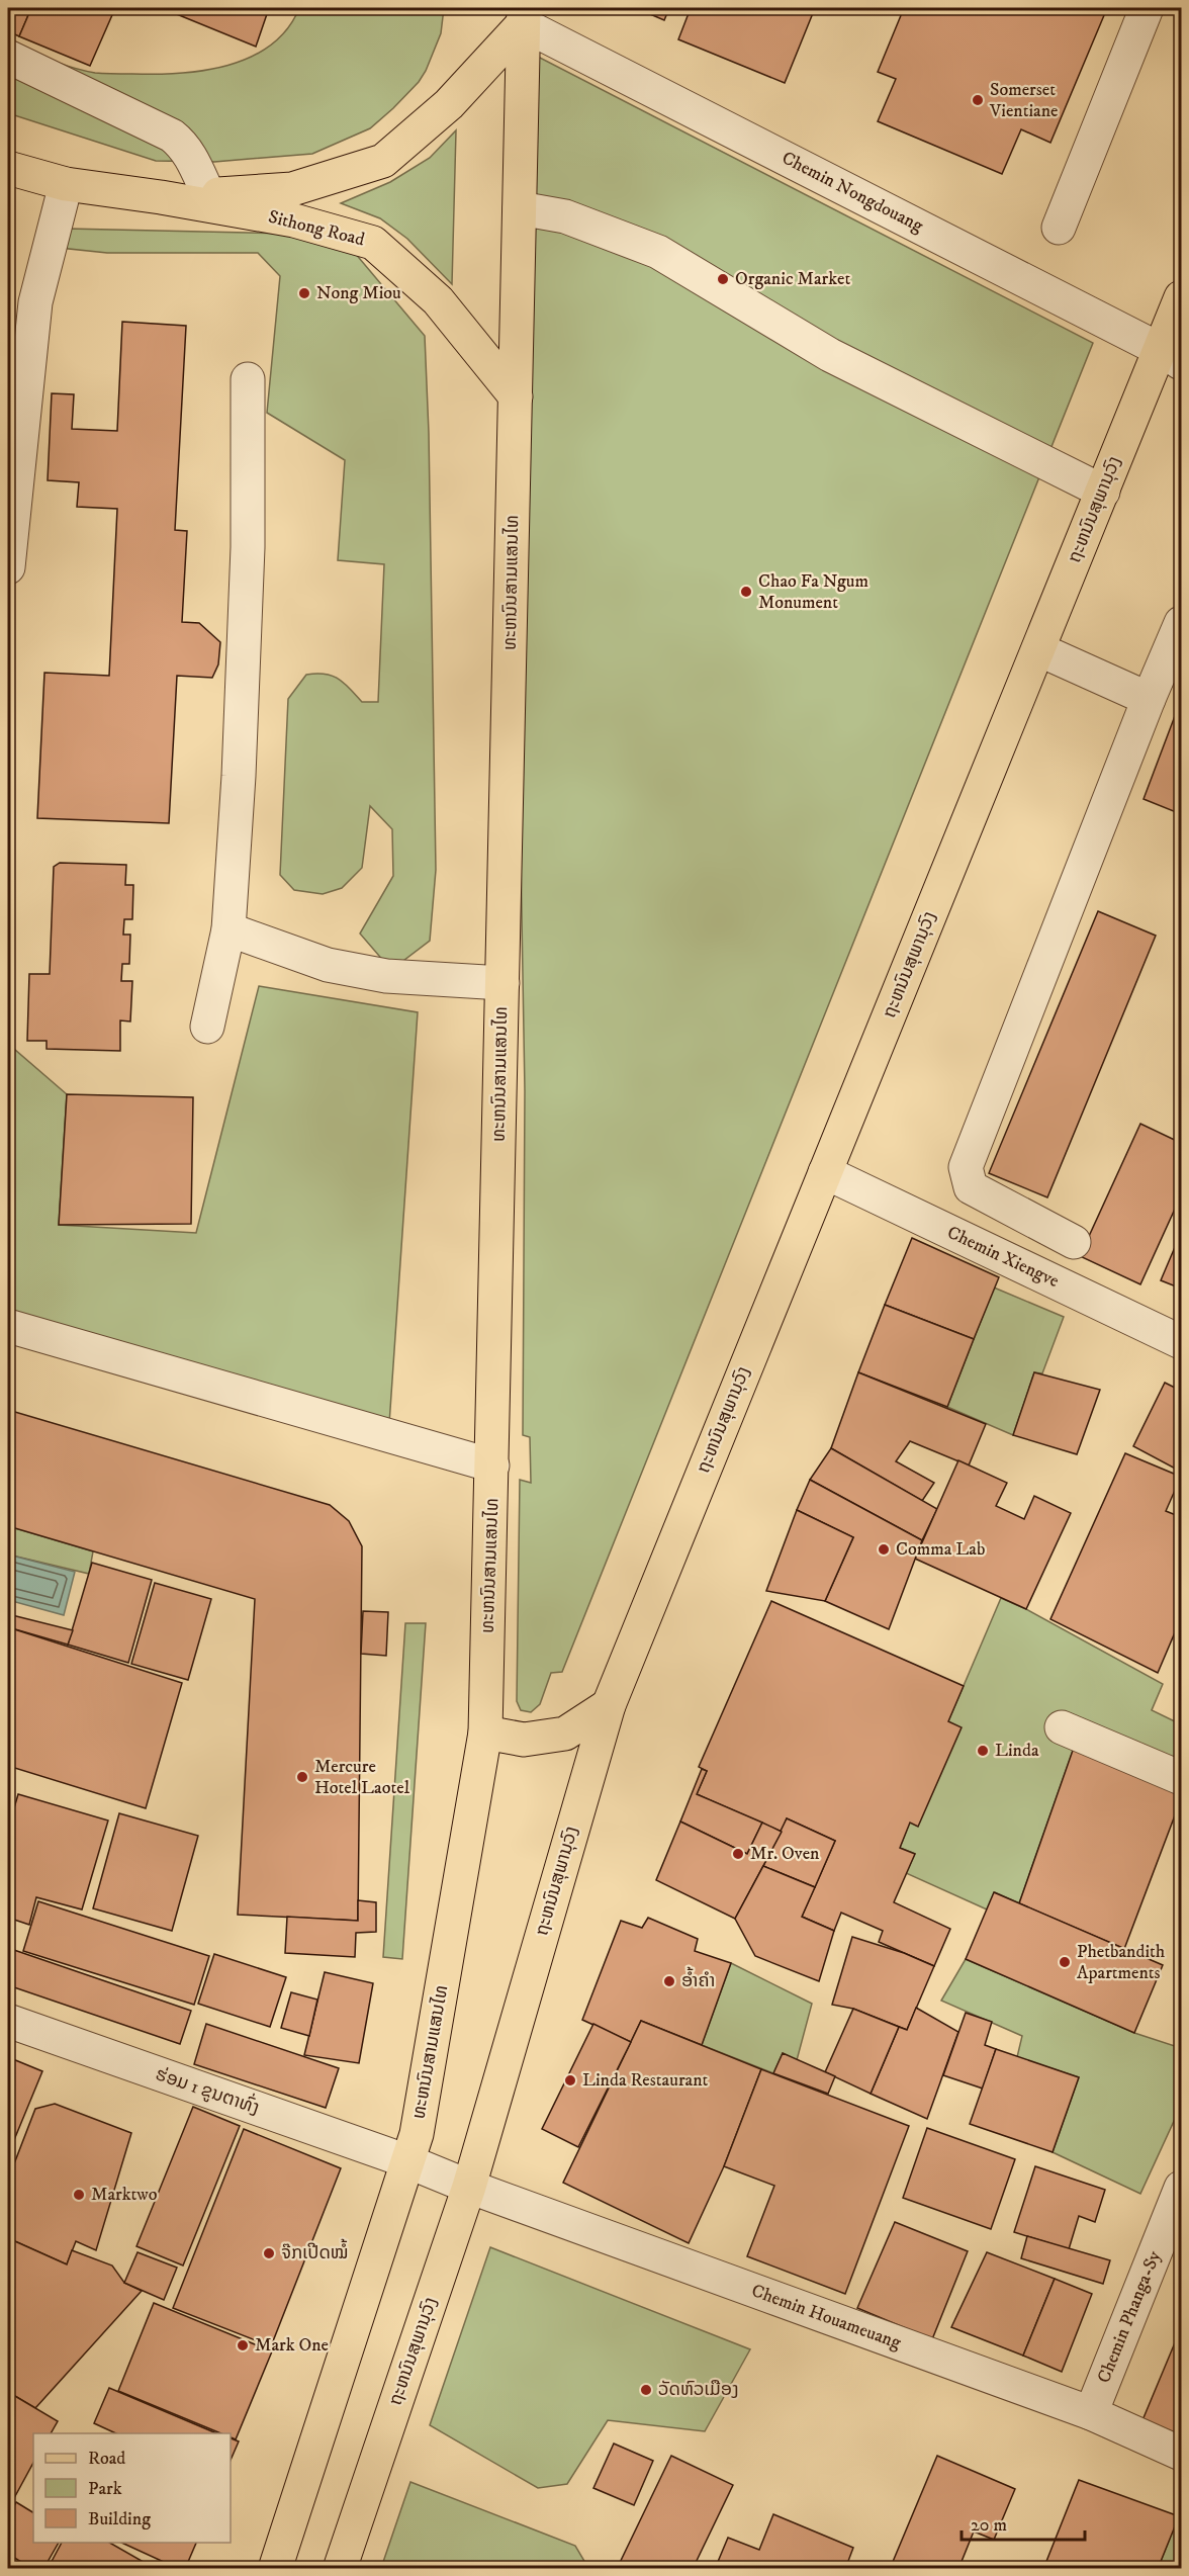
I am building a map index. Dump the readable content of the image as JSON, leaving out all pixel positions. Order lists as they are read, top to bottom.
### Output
{
  "streets": {
    "main road": ["Sithong Road", "ຖະຫນົນສຸພານຸວົງ", "ທະຫນົນສາມແສນໄທ"],
    "street": [
      "Chemin Nongdouang",
      "Chemin Xiengve",
      "ຮ່ອມ 1 ຂູນຕາທົ່ງ",
      "Chemin Houameuang",
      "Chemin Phanga-Sy"
    ]
  },
  "crossings": [
    ["Chemin Nongdouang", "Sithong Road"],
    ["Chemin Nongdouang", "ຖະຫນົນສຸພານຸວົງ"],
    ["Chemin Nongdouang", "ທະຫນົນສາມແສນໄທ"],
    ["Sithong Road", "ທະຫນົນສາມແສນໄທ"],
    ["ຖະຫນົນສຸພານຸວົງ", "Chemin Xiengve"],
    ["ຖະຫນົນສຸພານຸວົງ", "ຮ່ອມ 1 ຂູນຕາທົ່ງ"],
    ["ຖະຫນົນສຸພານຸວົງ", "Chemin Houameuang"],
    ["ທະຫນົນສາມແສນໄທ", "ຮ່ອມ 1 ຂູນຕາທົ່ງ"],
    ["ຮ່ອມ 1 ຂູນຕາທົ່ງ", "Chemin Houameuang"],
    ["Chemin Houameuang", "Chemin Phanga-Sy"]
  ],
  "places": [
    "Somerset Vientiane",
    "Organic Market",
    "Nong Miou",
    "Chao Fa Ngum Monument",
    "Comma Lab",
    "Linda",
    "Mercure Hotel Laotel",
    "Mr. Oven",
    "Phetbandith Apartments",
    "ອ້ຳຄຳ",
    "Linda Restaurant",
    "Marktwo",
    "ຈ໊ກເປີດໝ້ໍ",
    "Mark One",
    "ວັດຫົວເມືອງ"
  ],
  "legend": ["Road", "Park", "Building"],
  "scale_bar": "20 m"
}
